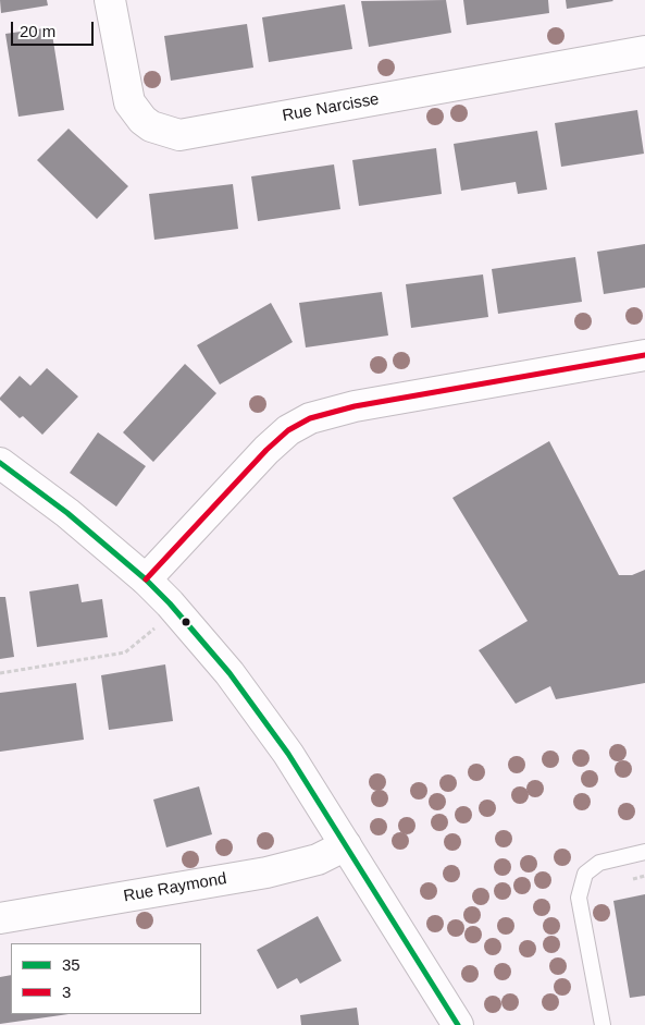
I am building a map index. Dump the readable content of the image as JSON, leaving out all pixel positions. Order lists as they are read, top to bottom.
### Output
{
  "streets": {
    "street": ["Rue Narcisse", "Rue Raymond"]
  },
  "lines": ["transit line 3", "transit line 35"],
  "legend": ["35", "3"],
  "scale_bar": "20 m"
}
